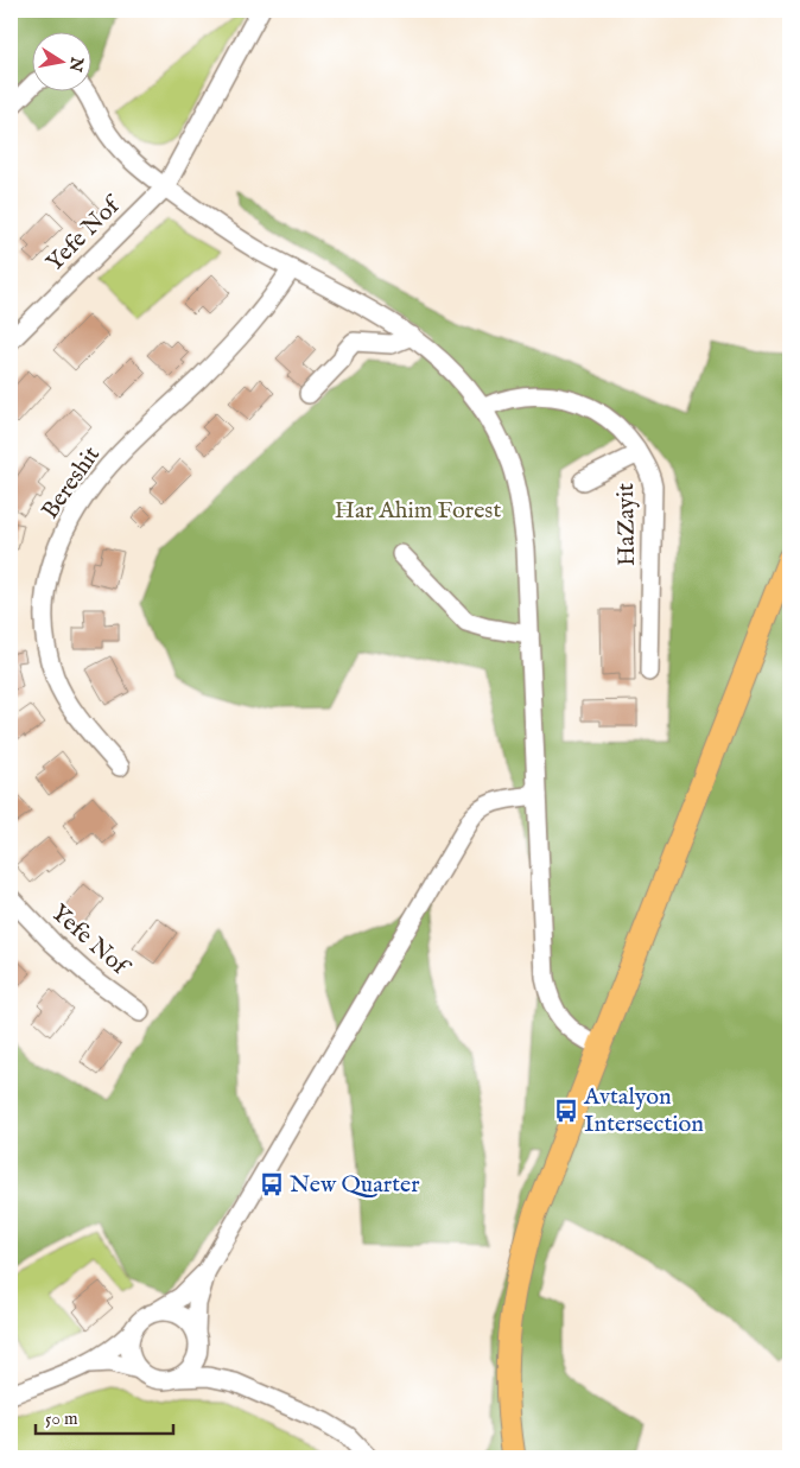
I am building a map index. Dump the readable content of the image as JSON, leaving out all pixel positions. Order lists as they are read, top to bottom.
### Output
{
  "streets": {
    "street": ["Yefe Nof", "Bereshit", "HaZayit"]
  },
  "parks": ["Har Ahim Forest"],
  "places": {
    "bus stop": ["Avtalyon Intersection", "New Quarter"]
  },
  "scale_bar": "50 m",
  "north": "right"
}
